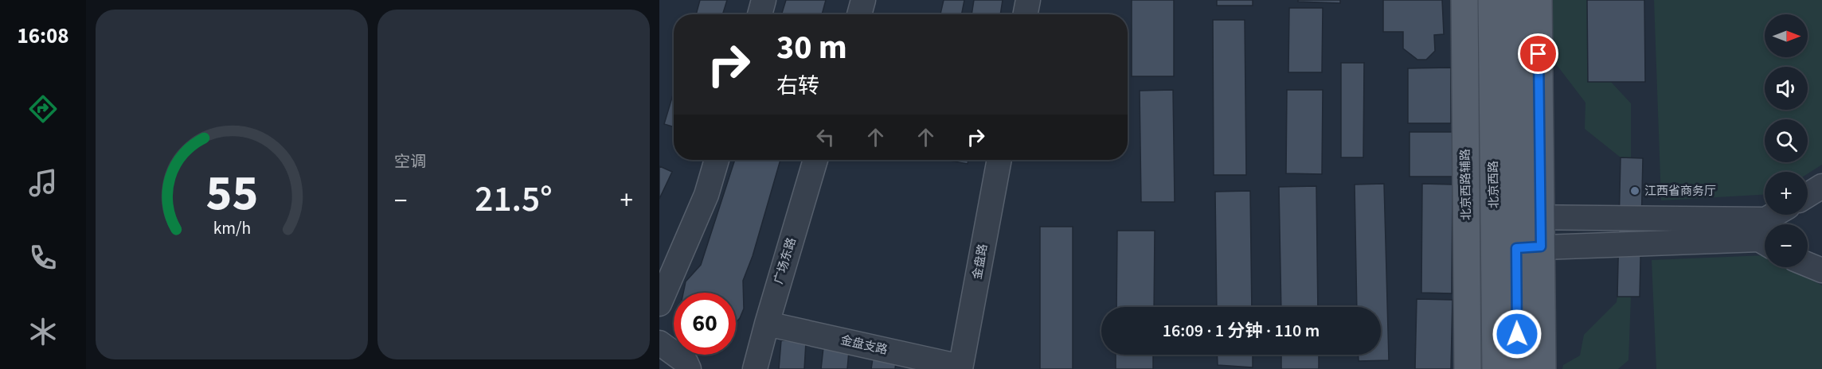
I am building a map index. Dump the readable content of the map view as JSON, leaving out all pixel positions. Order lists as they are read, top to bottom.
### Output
{
  "streets": {
    "main road": ["北京西路辅路", "北京西路"],
    "street": ["广场东路", "金盘路", "金盘支路"]
  },
  "crossings": [
    ["广场东路", "金盘支路"],
    ["金盘路", "金盘支路"]
  ],
  "places": ["江西省商务厅"],
  "north": "right",
  "page": {
    "tabs": "16:08",
    "tile": "空调",
    "map_buttons": ["+", "−"],
    "turn": ["30 m", "右转"],
    "heat": ["−", "21.5°", "+"],
    "limit": "60",
    "trip": "16:09 · 1 分钟 · 110 m",
    "gauge": ["55", "km/h"]
  }
}
